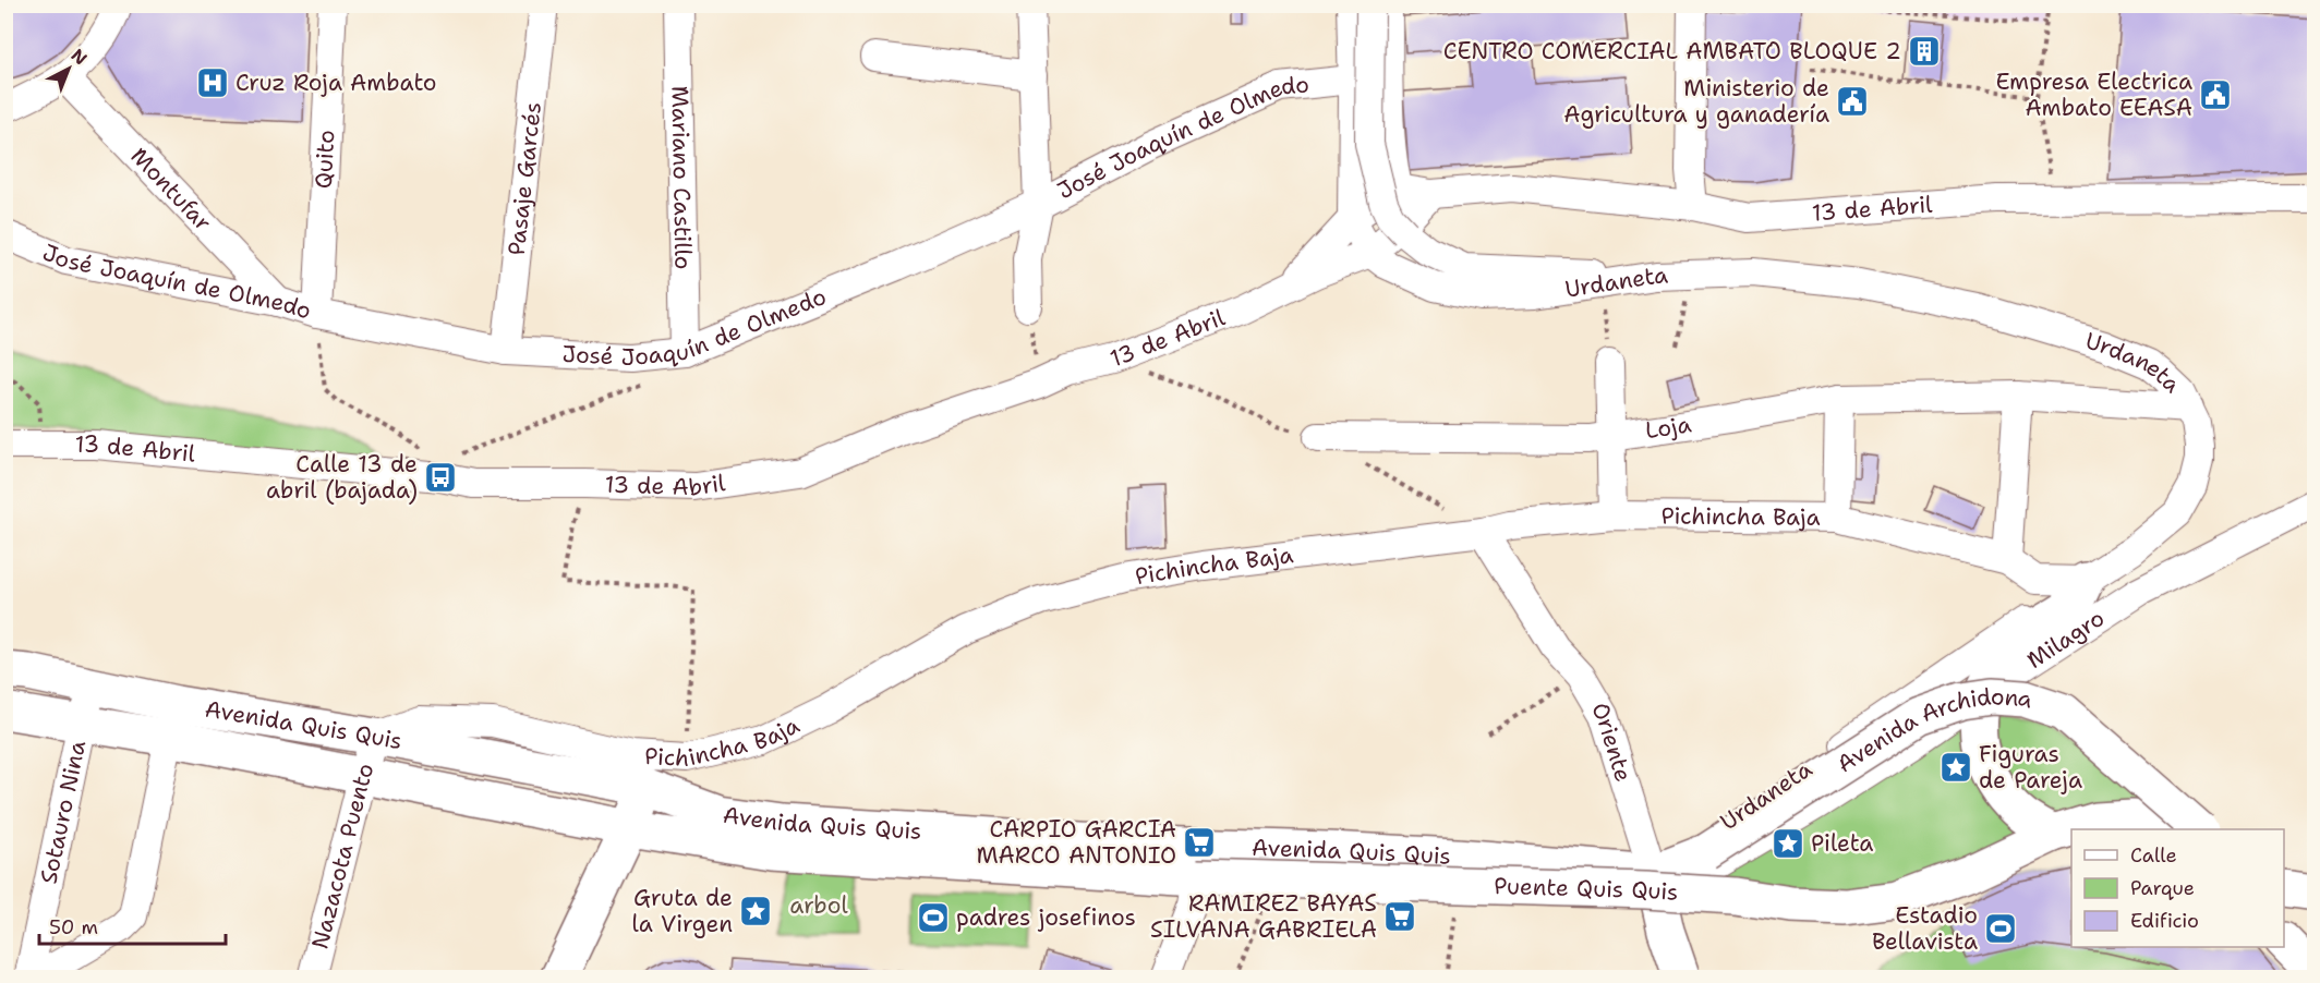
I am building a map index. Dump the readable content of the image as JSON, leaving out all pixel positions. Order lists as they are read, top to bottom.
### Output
{
  "streets": {
    "main road": [
      "Avenida Quis Quis",
      "Avenida Archidona",
      "Oriente",
      "Puente Quis Quis"
    ],
    "street": [
      "José Joaquín de Olmedo",
      "Quito",
      "Pasaje Garcés",
      "Mariano Castillo",
      "Montufar",
      "13 de Abril",
      "Urdaneta",
      "Loja",
      "Pichincha Baja",
      "Milagro",
      "Sotauro Nina",
      "Nazacota Puento"
    ]
  },
  "crossings": [
    ["José Joaquín de Olmedo", "Quito"],
    ["José Joaquín de Olmedo", "Pasaje Garcés"],
    ["José Joaquín de Olmedo", "Mariano Castillo"],
    ["José Joaquín de Olmedo", "Montufar"],
    ["13 de Abril", "Urdaneta"],
    ["Urdaneta", "Loja"],
    ["Urdaneta", "Pichincha Baja"],
    ["Urdaneta", "Milagro"],
    ["Urdaneta", "Avenida Quis Quis"],
    ["Urdaneta", "Avenida Archidona"],
    ["Urdaneta", "Oriente"],
    ["Pichincha Baja", "Avenida Quis Quis"],
    ["Pichincha Baja", "Oriente"],
    ["Pichincha Baja", "Nazacota Puento"],
    ["Milagro", "Avenida Quis Quis"],
    ["Milagro", "Avenida Archidona"],
    ["Milagro", "Oriente"],
    ["Avenida Quis Quis", "Avenida Archidona"],
    ["Avenida Quis Quis", "Oriente"],
    ["Avenida Quis Quis", "Sotauro Nina"],
    ["Avenida Quis Quis", "Nazacota Puento"],
    ["Avenida Quis Quis", "Puente Quis Quis"],
    ["Avenida Archidona", "Oriente"]
  ],
  "parks": ["arbol"],
  "places": {
    "building": ["CENTRO COMERCIAL AMBATO BLOQUE 2"],
    "hospital": ["Cruz Roja Ambato"],
    "public building": ["Empresa Electrica Ambato EEASA", "Ministerio de Agricultura y ganadería"],
    "bus stop": ["Calle 13 de abril (bajada)"],
    "place": ["Figuras de Pareja", "Pileta", "Gruta de la Virgen"],
    "supermarket": ["CARPIO GARCIA MARCO ANTONIO", "RAMIREZ BAYAS SILVANA GABRIELA"],
    "sports": ["padres josefinos", "Estadio Bellavista"]
  },
  "legend": ["Calle", "Parque", "Edificio"],
  "scale_bar": "50 m",
  "north": "top right"
}
